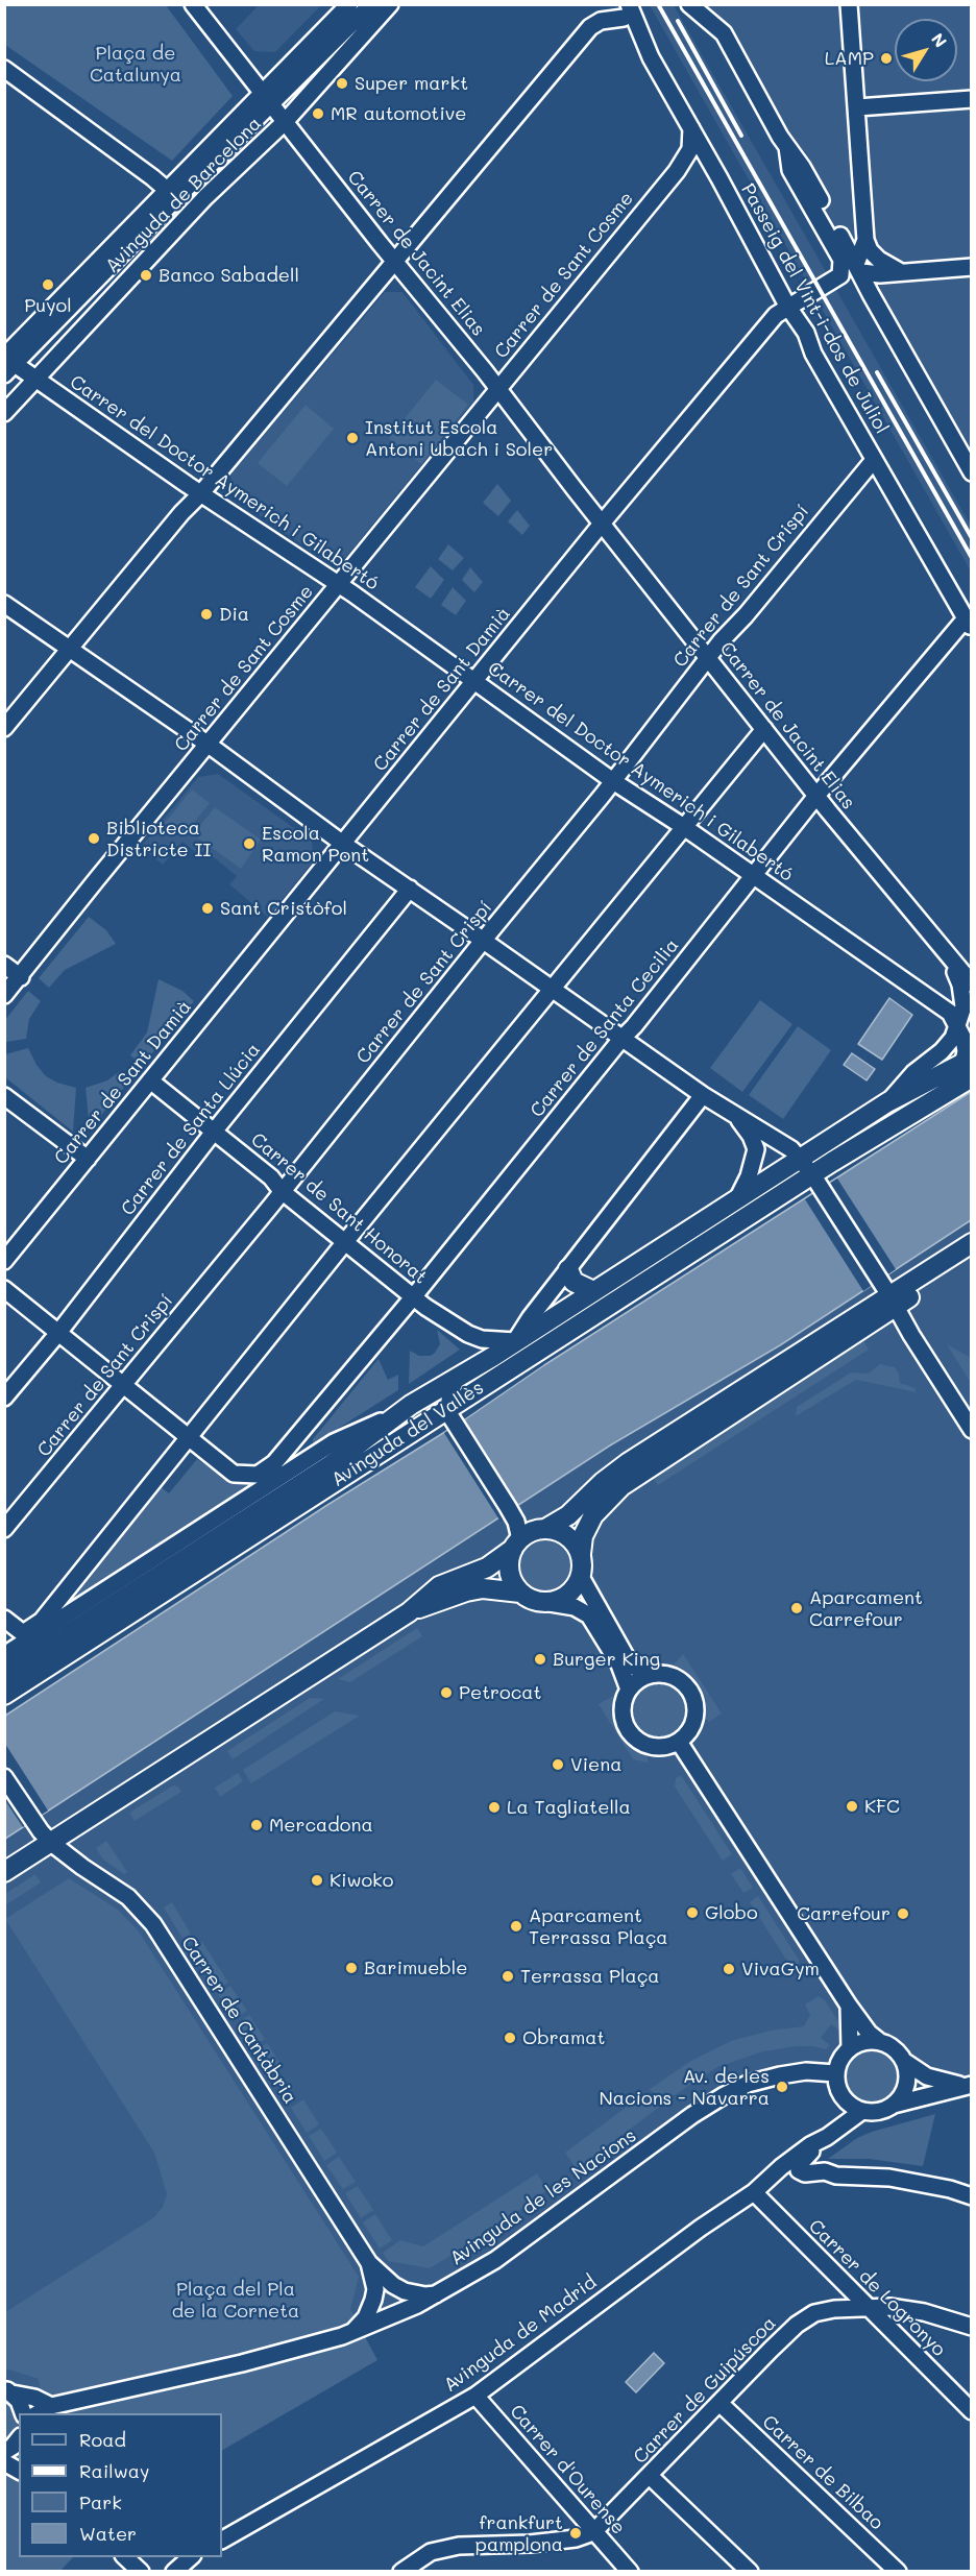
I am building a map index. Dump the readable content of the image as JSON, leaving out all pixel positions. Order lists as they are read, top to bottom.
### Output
{
  "streets": {
    "main road": ["Avinguda del Vallès"],
    "street": [
      "Avinguda de Barcelona",
      "Carrer de Jacint Elias",
      "Carrer de Sant Cosme",
      "Passeig del Vint-i-dos de Juliol",
      "Carrer del Doctor Aymerich i Gilabertó",
      "Carrer de Sant Crispí",
      "Carrer de Sant Damià",
      "Carrer de Santa Cecilia",
      "Carrer de Santa Llúcia",
      "Carrer de Sant Honorat",
      "Carrer de Cantàbria",
      "Avinguda de les Nacions",
      "Carrer de Logronyo",
      "Avinguda de Madrid",
      "Carrer de Guipúscoa",
      "Carrer d'Ourense",
      "Carrer de Bilbao"
    ]
  },
  "crossings": [
    ["Avinguda de Barcelona", "Carrer de Jacint Elias"],
    ["Avinguda de Barcelona", "Carrer del Doctor Aymerich i Gilabertó"],
    ["Carrer de Jacint Elias", "Carrer de Sant Cosme"],
    ["Carrer de Jacint Elias", "Carrer del Doctor Aymerich i Gilabertó"],
    ["Carrer de Jacint Elias", "Carrer de Sant Crispí"],
    ["Carrer de Jacint Elias", "Carrer de Sant Damià"],
    ["Carrer de Jacint Elias", "Carrer de Santa Cecilia"],
    ["Carrer de Jacint Elias", "Avinguda del Vallès"],
    ["Carrer de Sant Cosme", "Passeig del Vint-i-dos de Juliol"],
    ["Carrer de Sant Cosme", "Carrer del Doctor Aymerich i Gilabertó"],
    ["Passeig del Vint-i-dos de Juliol", "Carrer de Sant Crispí"],
    ["Passeig del Vint-i-dos de Juliol", "Carrer de Sant Damià"],
    ["Passeig del Vint-i-dos de Juliol", "Carrer de Santa Cecilia"],
    ["Carrer del Doctor Aymerich i Gilabertó", "Carrer de Sant Crispí"],
    ["Carrer del Doctor Aymerich i Gilabertó", "Carrer de Sant Damià"],
    ["Carrer del Doctor Aymerich i Gilabertó", "Carrer de Santa Cecilia"],
    ["Carrer de Sant Crispí", "Carrer de Sant Honorat"],
    ["Carrer de Sant Damià", "Carrer de Sant Honorat"],
    ["Carrer de Santa Cecilia", "Carrer de Sant Honorat"],
    ["Carrer de Santa Llúcia", "Carrer de Sant Honorat"],
    ["Carrer de Sant Honorat", "Avinguda del Vallès"],
    ["Carrer de Cantàbria", "Avinguda de les Nacions"],
    ["Avinguda de les Nacions", "Avinguda de Madrid"],
    ["Carrer de Logronyo", "Avinguda de Madrid"],
    ["Carrer de Logronyo", "Carrer de Guipúscoa"],
    ["Avinguda de Madrid", "Carrer d'Ourense"],
    ["Carrer de Guipúscoa", "Carrer d'Ourense"],
    ["Carrer de Guipúscoa", "Carrer de Bilbao"]
  ],
  "parks": ["Plaça de Catalunya", "Plaça del Pla de la Corneta"],
  "places": [
    "LAMP",
    "Super markt",
    "MR automotive",
    "Banco Sabadell",
    "Puyol",
    "Institut Escola Antoni Ubach i Soler",
    "Dia",
    "Biblioteca Districte II",
    "Escola Ramon Pont",
    "Sant Cristòfol",
    "Aparcament Carrefour",
    "Burger King",
    "Petrocat",
    "Viena",
    "KFC",
    "La Tagliatella",
    "Mercadona",
    "Kiwoko",
    "Globo",
    "Carrefour",
    "Aparcament Terrassa Plaça",
    "Barimueble",
    "VivaGym",
    "Terrassa Plaça",
    "Obramat",
    "Av. de les Nacions - Navarra",
    "frankfurt pamplona"
  ],
  "legend": [
    "Road",
    "Railway",
    "Park",
    "Water"
  ],
  "north": "top right"
}
